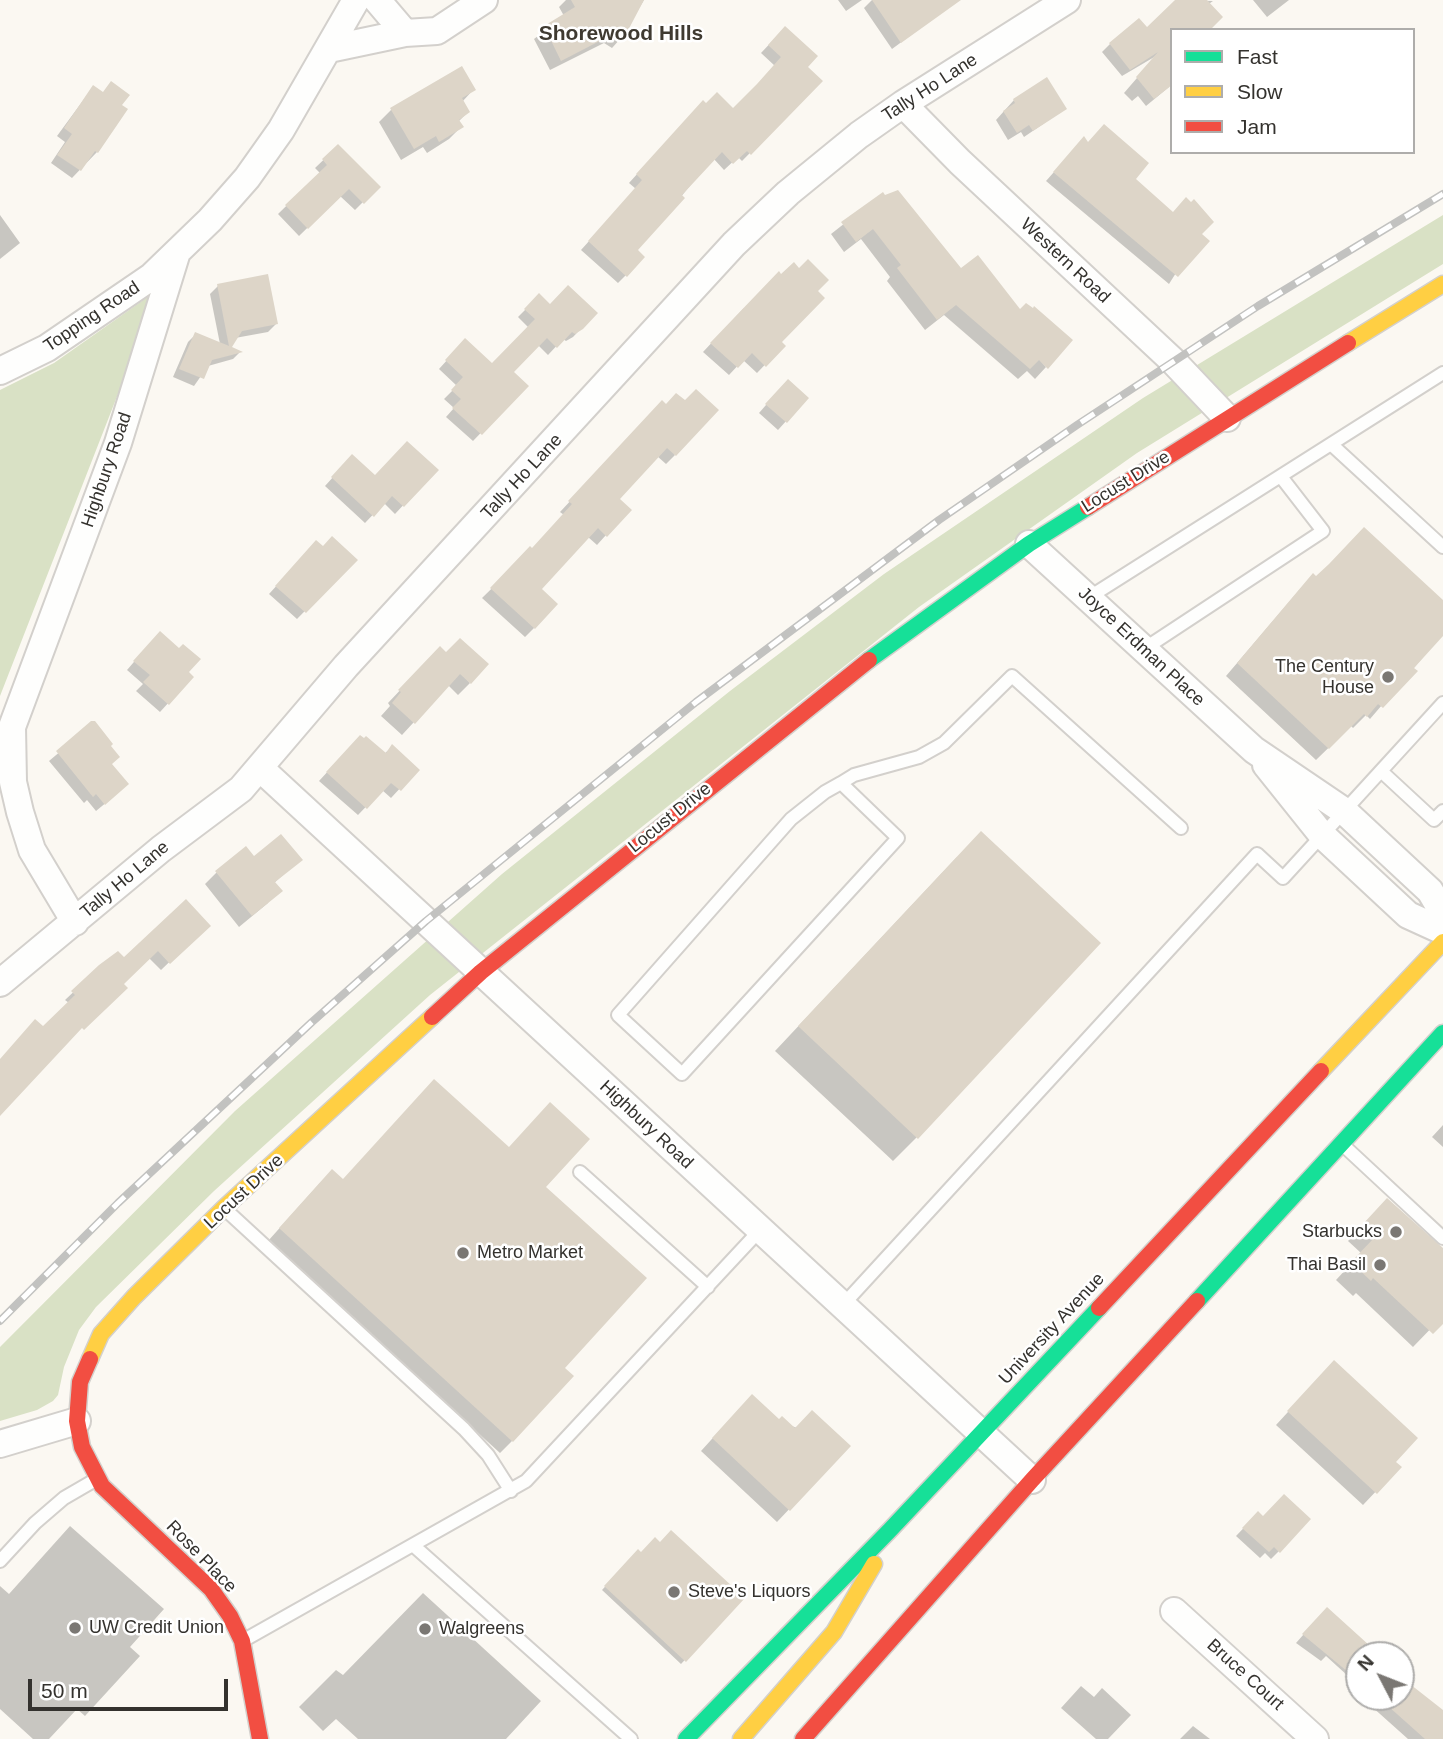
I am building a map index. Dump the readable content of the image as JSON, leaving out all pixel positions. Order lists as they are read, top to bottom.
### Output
{
  "streets": {
    "main road": ["Locust Drive", "University Avenue", "Rose Place"],
    "street": [
      "Tally Ho Lane",
      "Western Road",
      "Topping Road",
      "Highbury Road",
      "Joyce Erdman Place",
      "Bruce Court"
    ]
  },
  "crossings": [
    ["Tally Ho Lane", "Western Road"],
    ["Tally Ho Lane", "Highbury Road"],
    ["Western Road", "Locust Drive"],
    ["Topping Road", "Highbury Road"],
    ["Highbury Road", "Locust Drive"],
    ["Highbury Road", "University Avenue"],
    ["Locust Drive", "Joyce Erdman Place"],
    ["Locust Drive", "Rose Place"]
  ],
  "districts": ["Shorewood Hills"],
  "places": [
    "The Century House",
    "Starbucks",
    "Metro Market",
    "Thai Basil",
    "Steve's Liquors",
    "UW Credit Union",
    "Walgreens"
  ],
  "legend": ["Fast", "Slow", "Jam"],
  "scale_bar": "50 m",
  "north": "top left"
}
